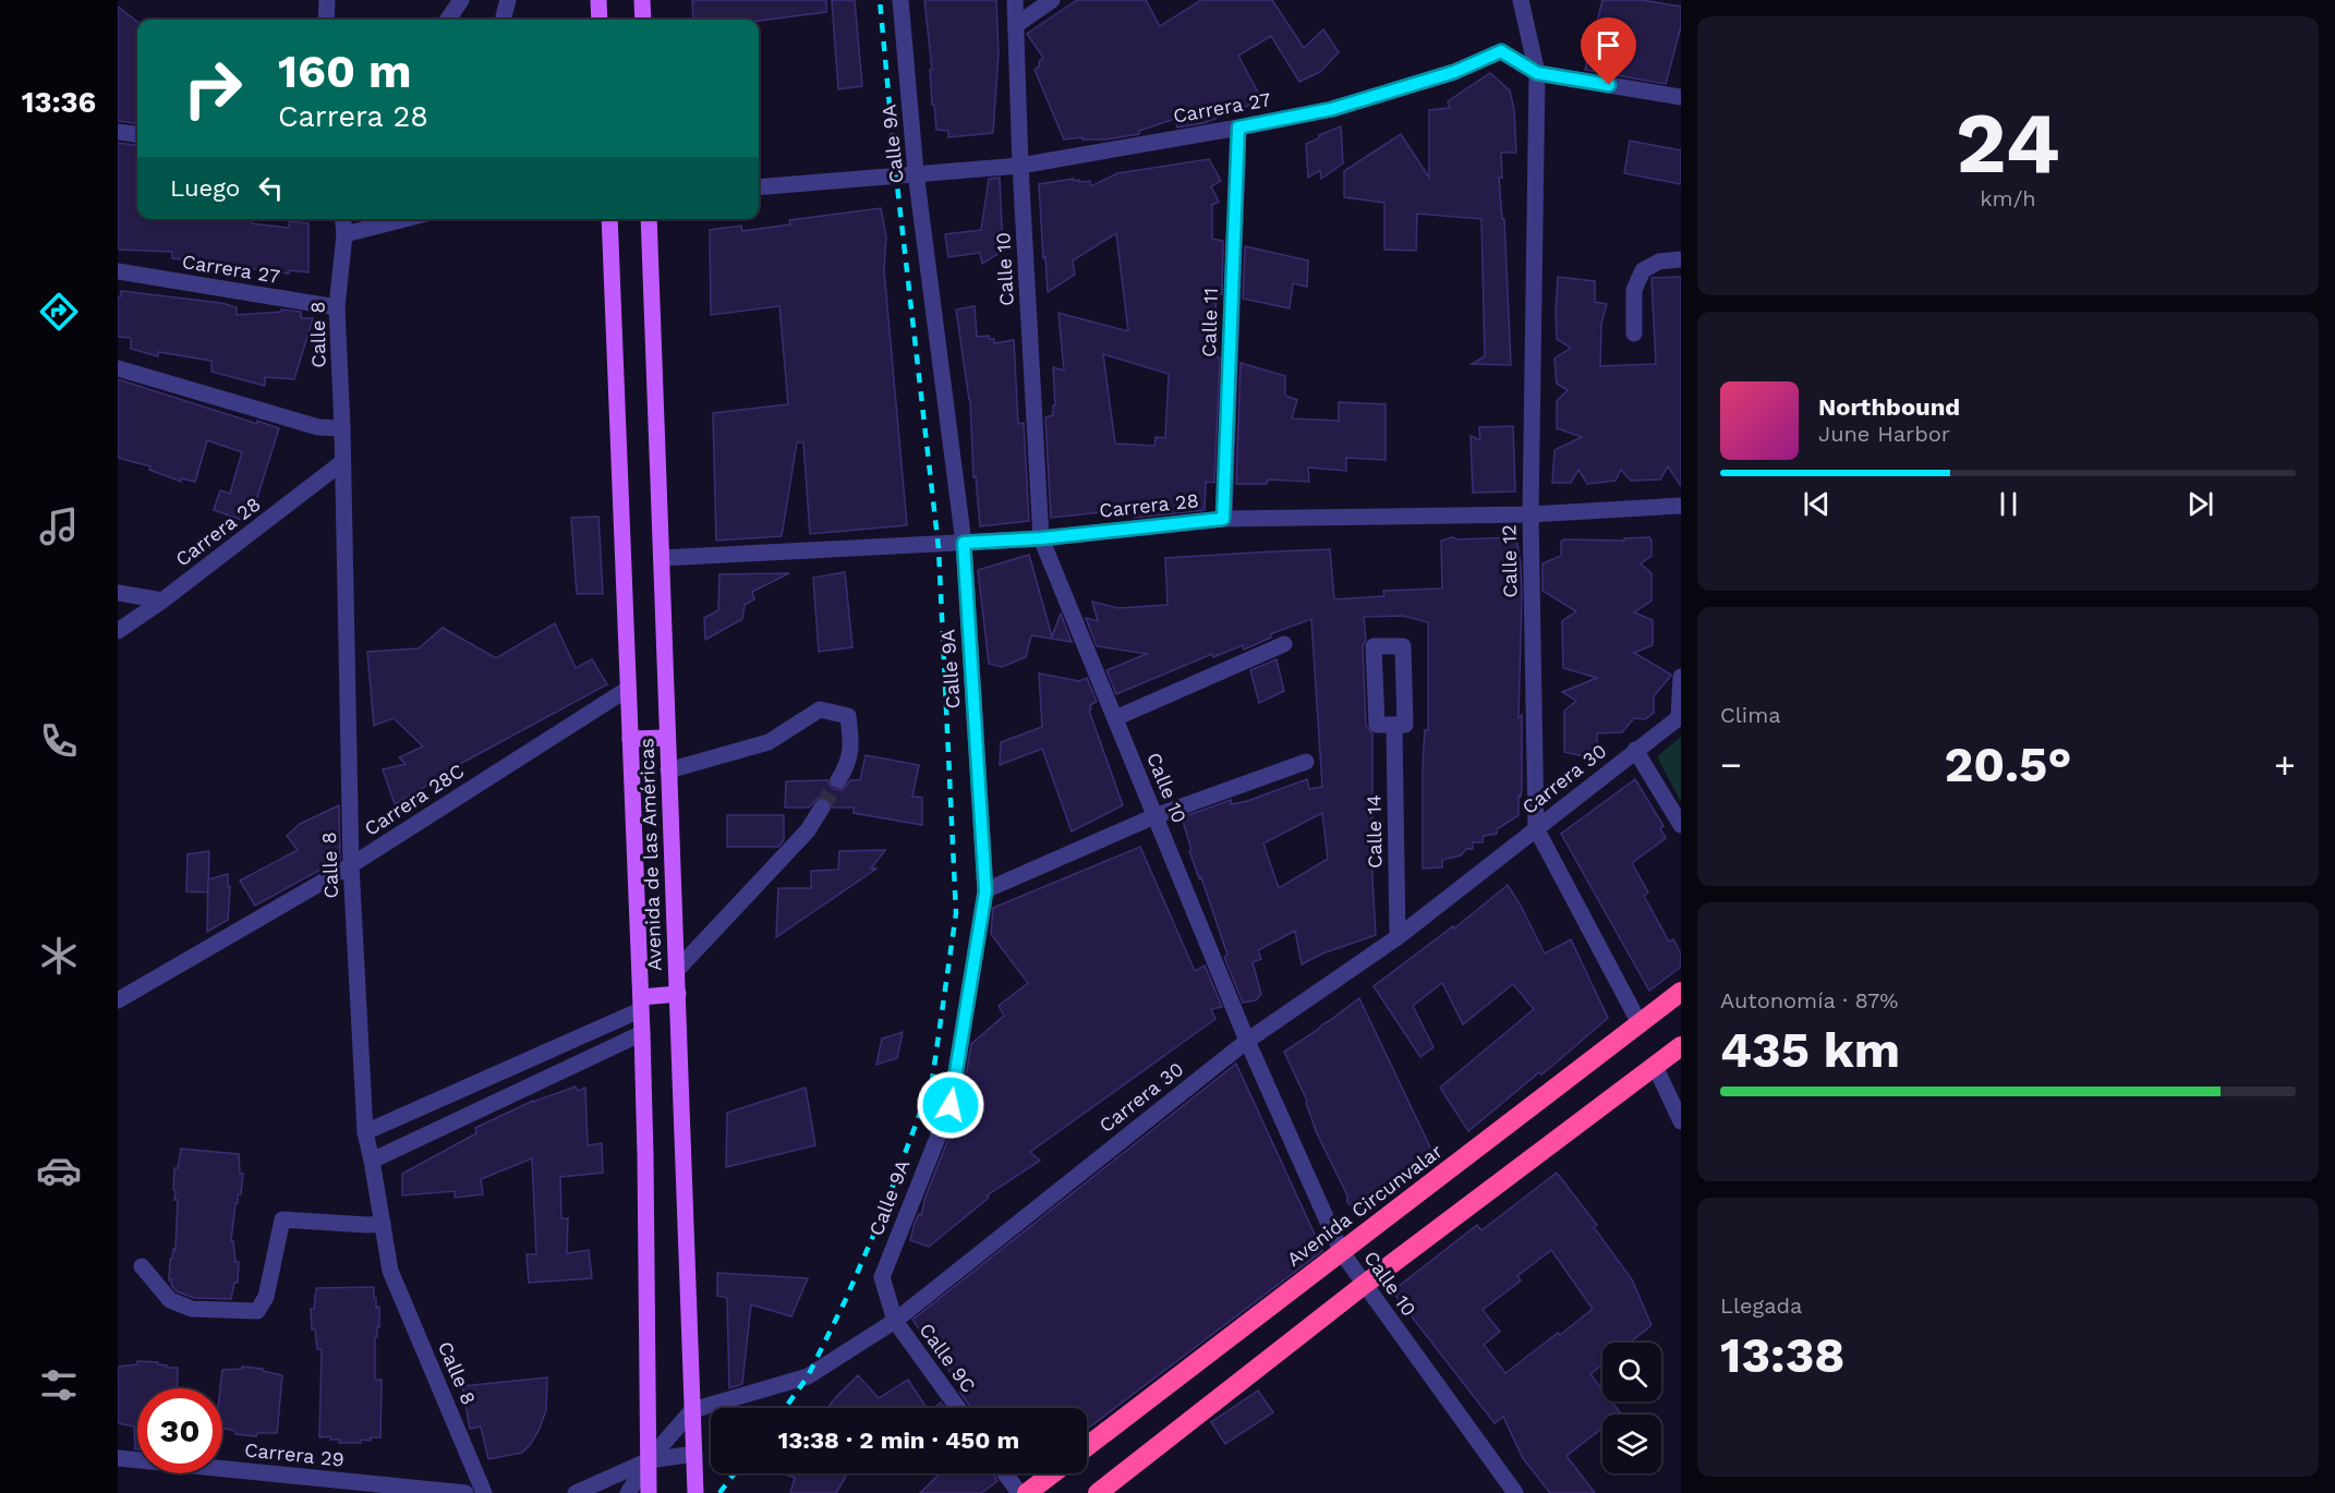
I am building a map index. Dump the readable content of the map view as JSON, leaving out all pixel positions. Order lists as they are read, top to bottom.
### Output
{
  "streets": {
    "highway": ["Avenida Circunvalar"],
    "main road": ["Avenida de las Américas"],
    "street": [
      "Carrera 27",
      "Calle 9A",
      "Calle 10",
      "Calle 11",
      "Calle 8",
      "Carrera 28",
      "Calle 12",
      "Carrera 30",
      "Carrera 28C",
      "Calle 14",
      "Calle 9C",
      "Carrera 29"
    ]
  },
  "crossings": [
    ["Carrera 27", "Calle 9A"],
    ["Carrera 27", "Calle 10"],
    ["Carrera 27", "Calle 11"],
    ["Carrera 27", "Calle 8"],
    ["Carrera 27", "Calle 12"],
    ["Calle 9A", "Carrera 28"],
    ["Calle 9A", "Carrera 30"],
    ["Calle 9A", "Calle 9C"],
    ["Calle 10", "Carrera 28"],
    ["Calle 10", "Carrera 30"],
    ["Calle 10", "Avenida Circunvalar"],
    ["Calle 11", "Carrera 28"],
    ["Calle 8", "Carrera 28"],
    ["Calle 8", "Carrera 28C"],
    ["Carrera 28", "Calle 12"],
    ["Carrera 28", "Avenida de las Américas"],
    ["Calle 12", "Carrera 30"],
    ["Calle 12", "Avenida Circunvalar"],
    ["Carrera 30", "Calle 14"],
    ["Carrera 30", "Avenida de las Américas"],
    ["Carrera 30", "Calle 9C"],
    ["Carrera 28C", "Avenida de las Américas"]
  ],
  "page": {
    "tabs": "13:36",
    "tile": [
      ["24", "km/h"],
      "Clima",
      ["Autonomía · 87%", "435 km"],
      ["Llegada", "13:38"]
    ],
    "turn": ["160 m", "Carrera 28"],
    "then": "Luego",
    "song": ["Northbound", "June Harbor"],
    "heat": ["−", "20.5°", "+"],
    "limit": "30",
    "trip": "13:38 · 2 min · 450 m"
  }
}
